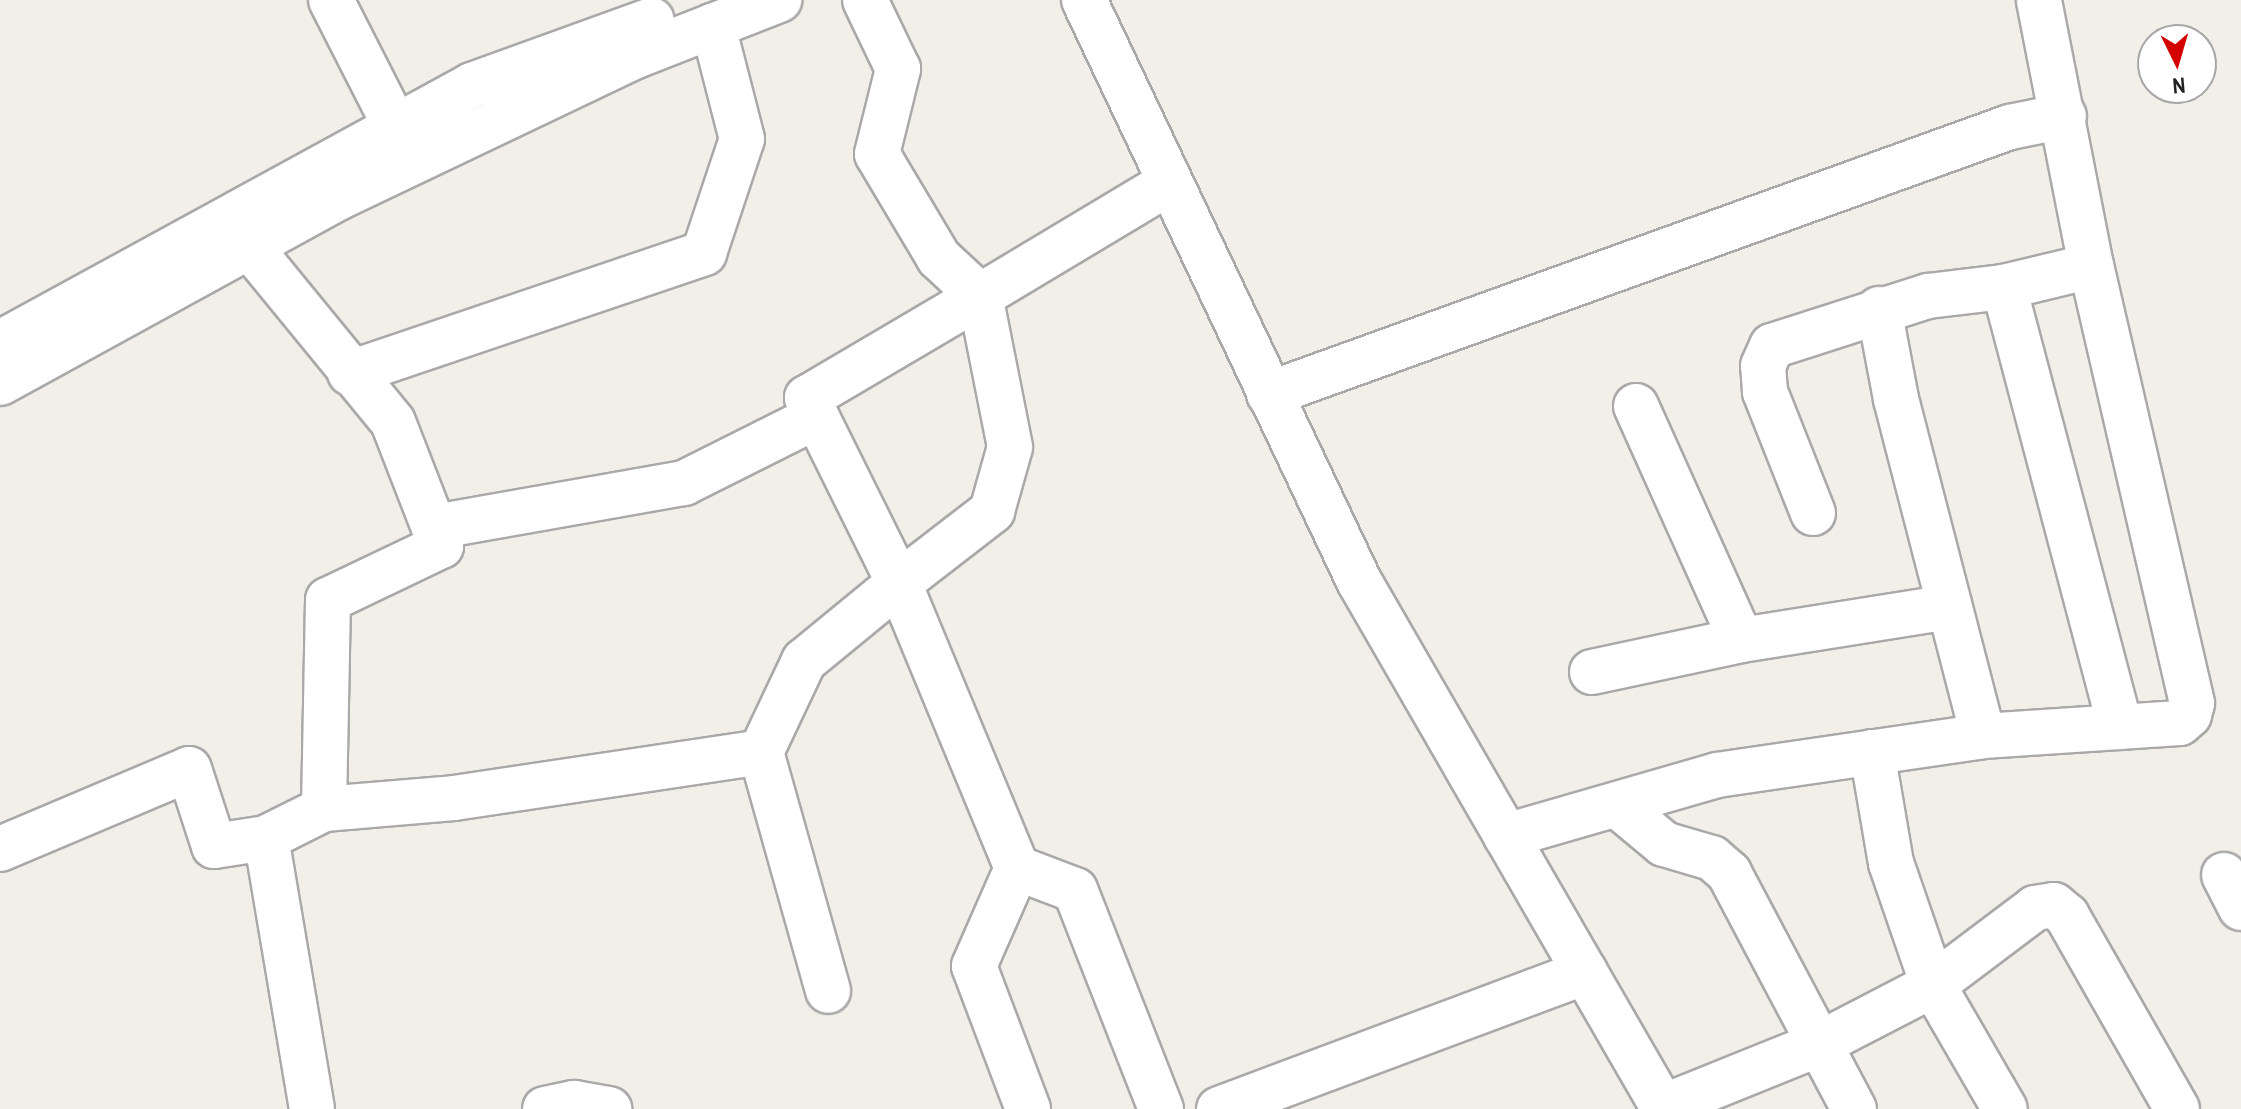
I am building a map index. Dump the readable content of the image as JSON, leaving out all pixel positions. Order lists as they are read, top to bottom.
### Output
{
  "north": "bottom"
}
